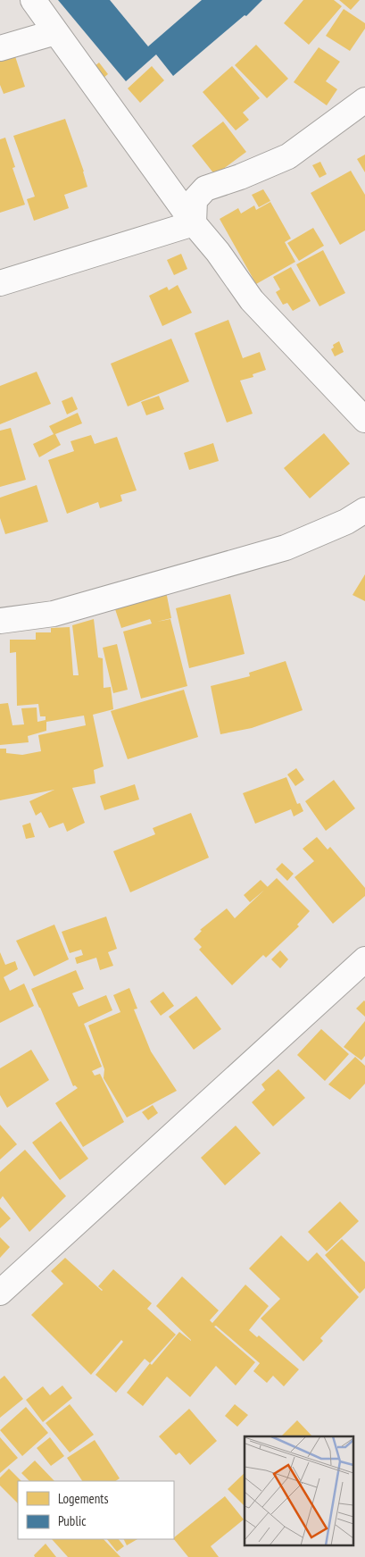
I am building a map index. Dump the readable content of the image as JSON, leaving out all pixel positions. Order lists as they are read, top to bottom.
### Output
{
  "legend": ["Logements", "Public"]
}
